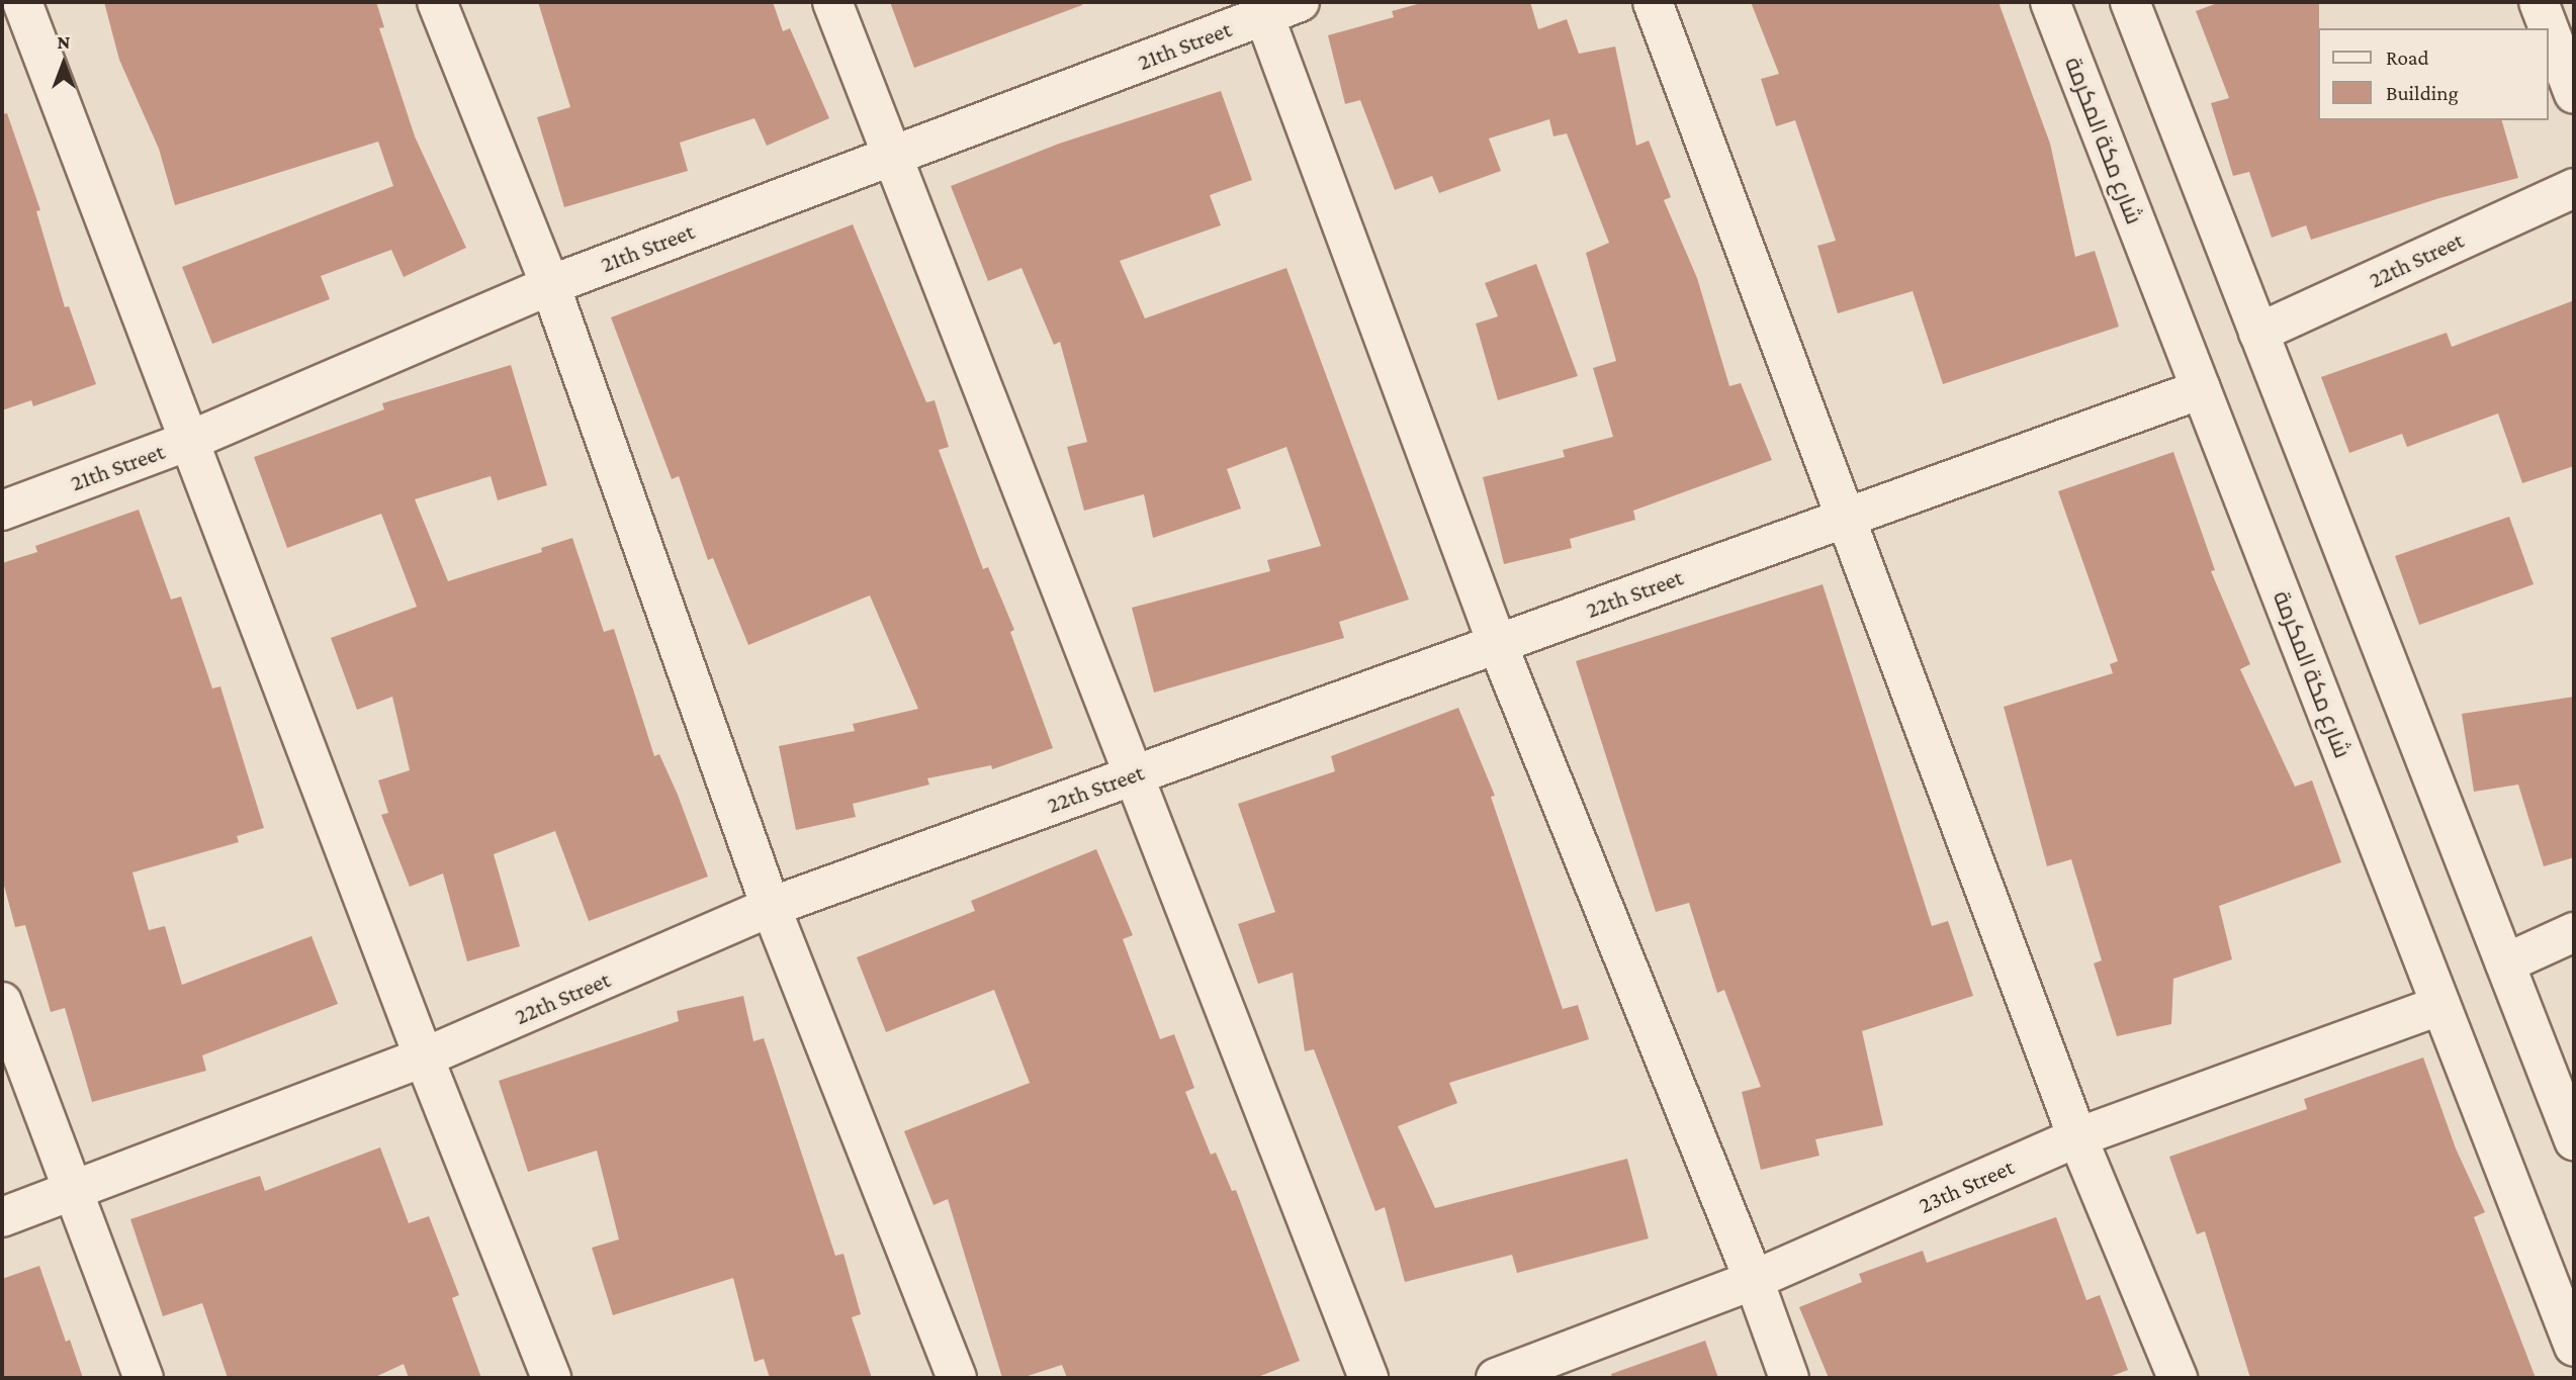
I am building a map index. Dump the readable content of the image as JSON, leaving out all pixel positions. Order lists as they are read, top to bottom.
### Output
{
  "streets": {
    "street": [
      "21th Street",
      "شارع مكة المكرمة",
      "22th Street",
      "23th Street"
    ]
  },
  "crossings": [
    ["شارع مكة المكرمة", "22th Street"],
    ["شارع مكة المكرمة", "23th Street"]
  ],
  "legend": ["Road", "Building"],
  "north": "top"
}
